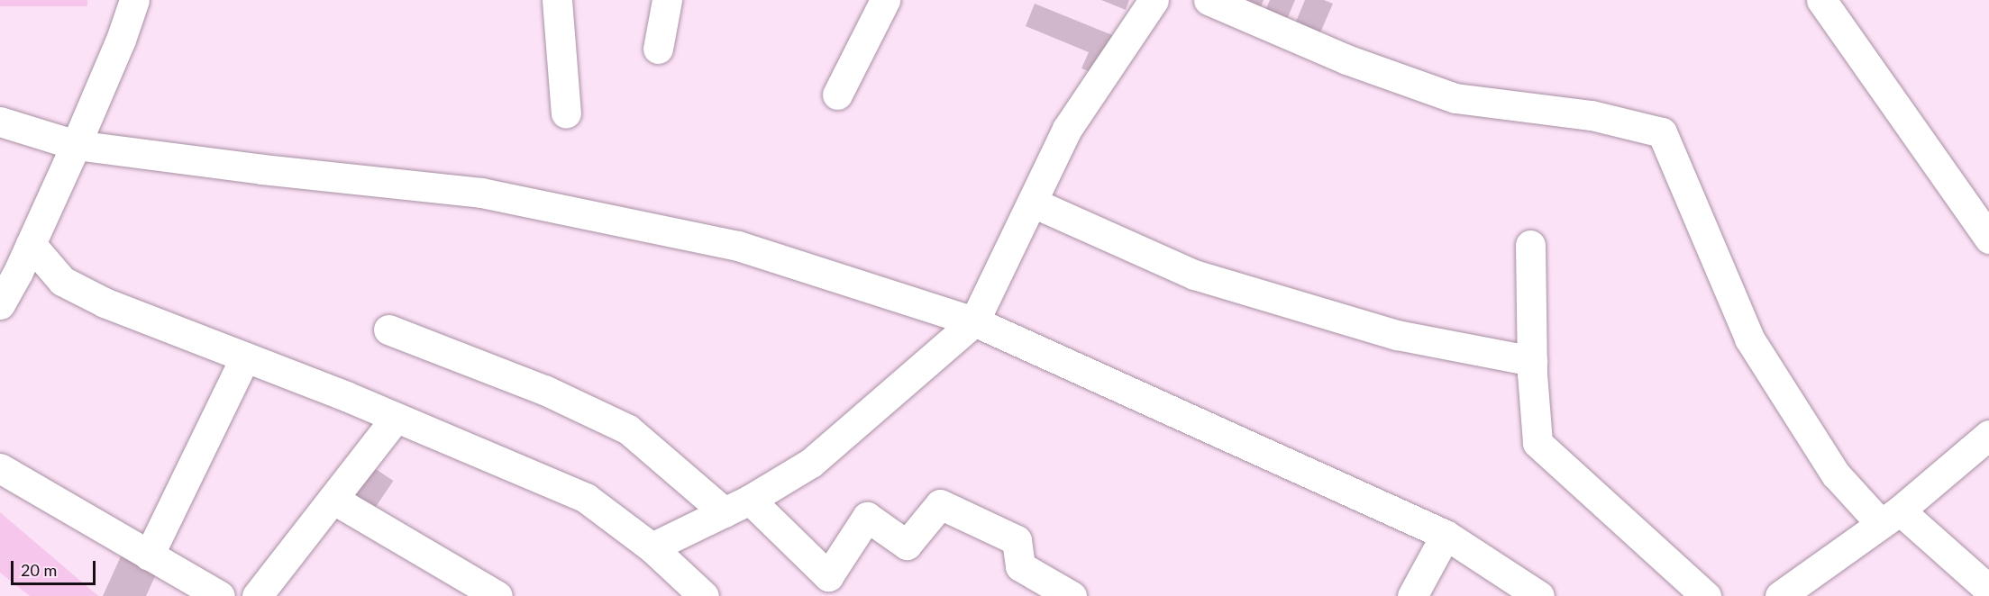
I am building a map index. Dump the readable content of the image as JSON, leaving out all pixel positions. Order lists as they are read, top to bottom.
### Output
{
  "scale_bar": "20 m"
}
